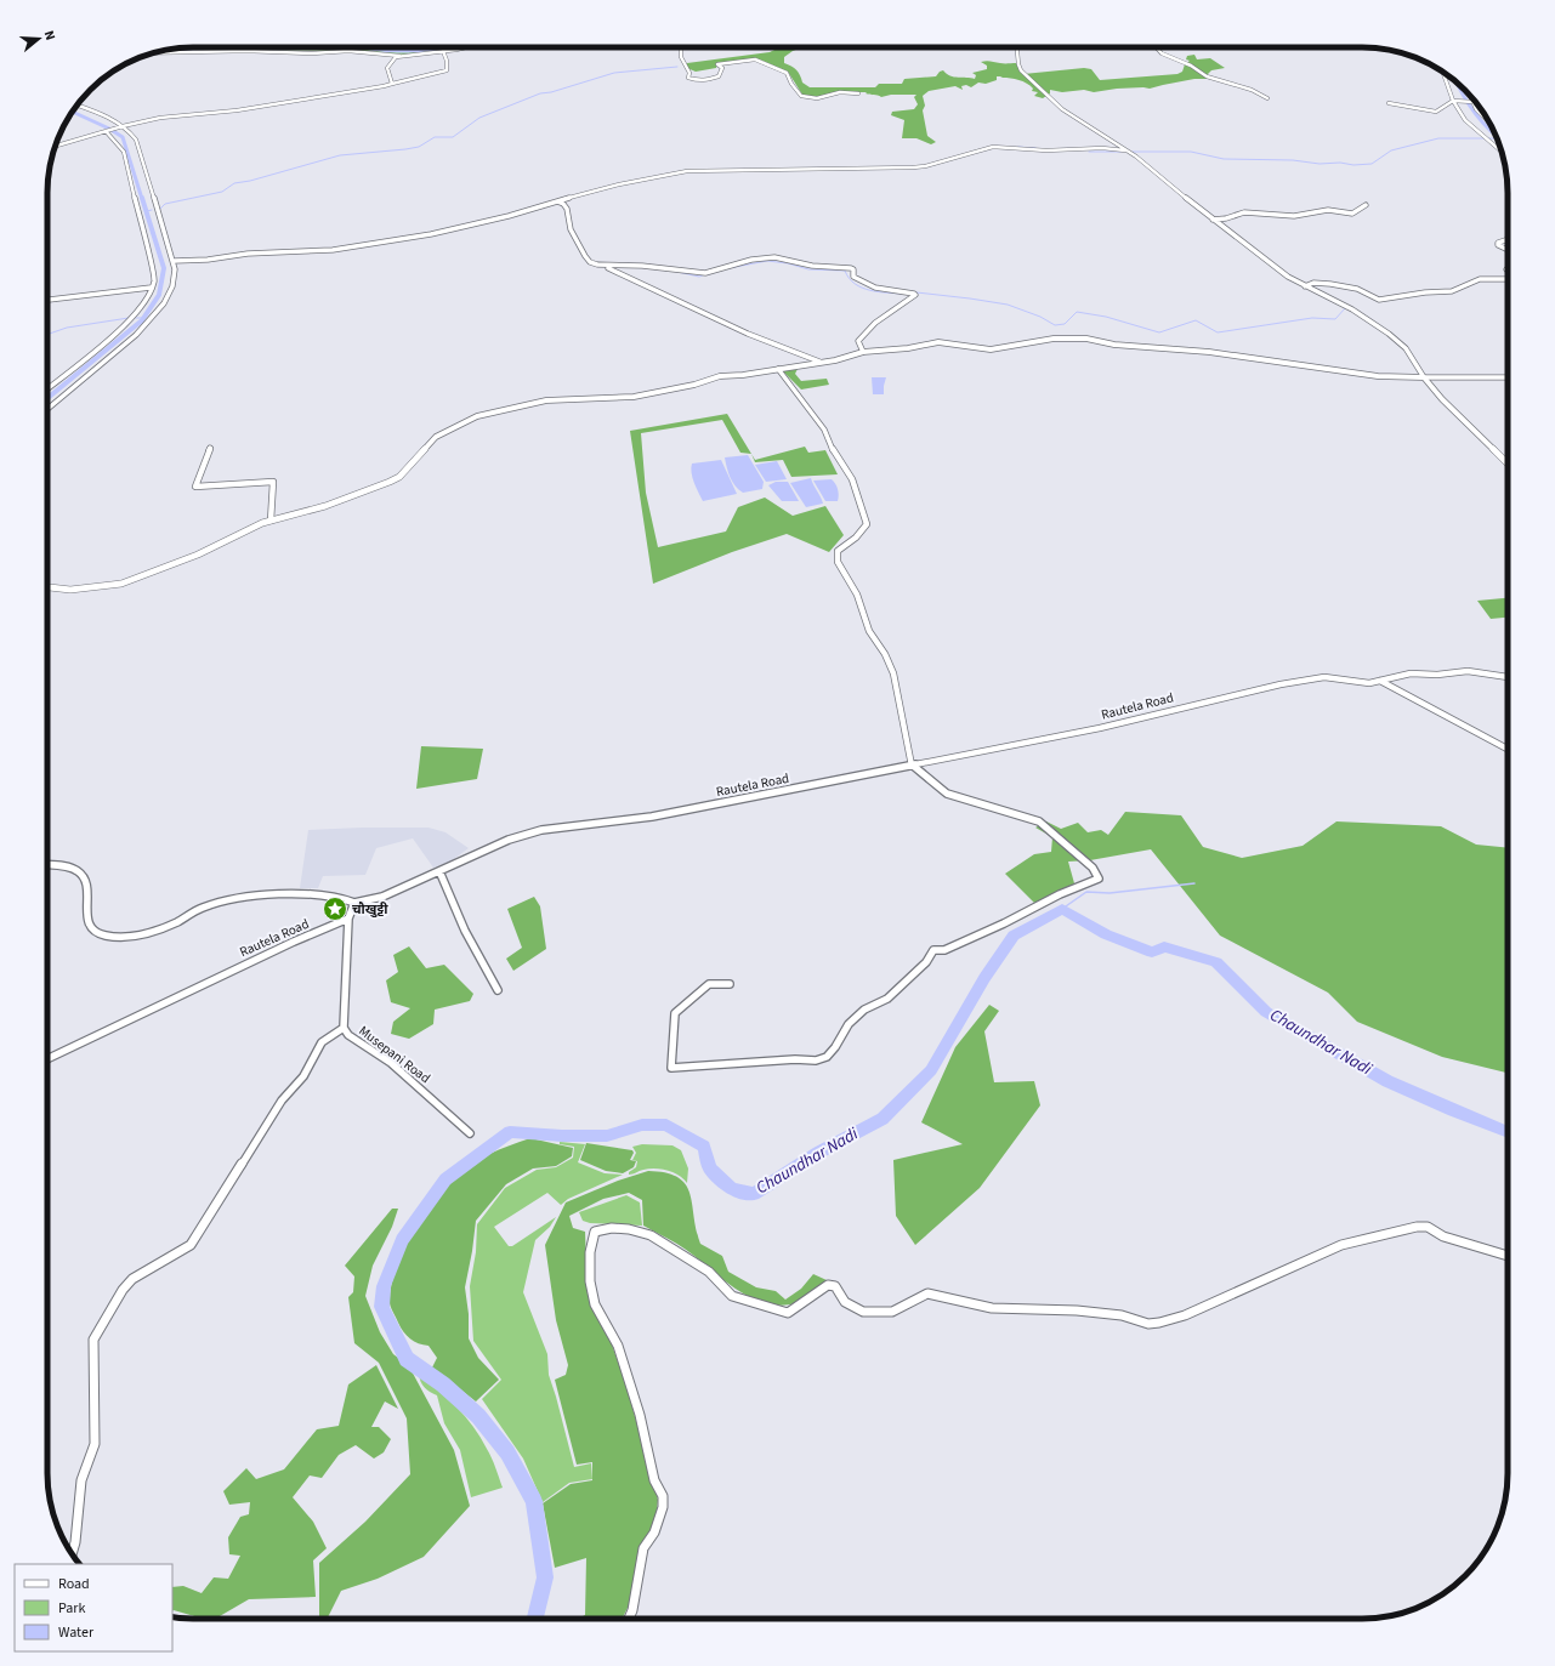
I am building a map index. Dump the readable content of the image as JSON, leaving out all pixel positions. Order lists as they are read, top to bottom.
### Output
{
  "streets": {
    "street": ["Rautela Road", "Musepani Road"]
  },
  "crossings": [
    ["Rautela Road", "Musepani Road"]
  ],
  "water": ["Chaundhar Nadi"],
  "places": {
    "place": ["चौखुट्टी"]
  },
  "legend": ["Road", "Park", "Water"],
  "north": "right"
}
